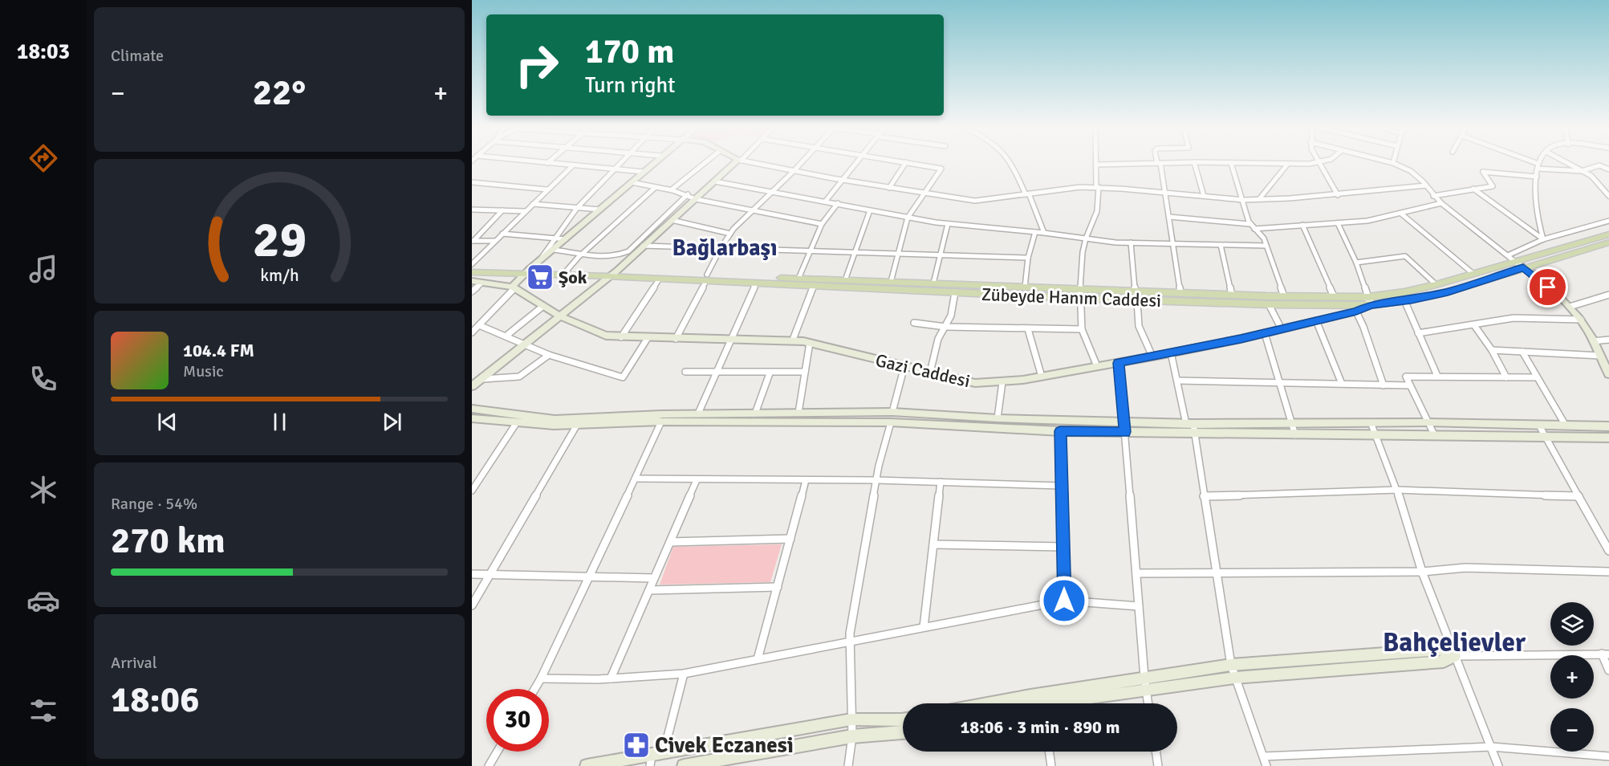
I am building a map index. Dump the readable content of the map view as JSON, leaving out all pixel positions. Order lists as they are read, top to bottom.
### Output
{
  "streets": {
    "main road": ["Zübeyde Hanım Caddesi"],
    "street": ["Gazi Caddesi"]
  },
  "crossings": [
    ["Zübeyde Hanım Caddesi", "Gazi Caddesi"]
  ],
  "districts": ["Bağlarbaşı", "Bahçelievler"],
  "places": {
    "supermarket": ["Şok"],
    "pharmacy": ["Civek Eczanesi"]
  },
  "page": {
    "tabs": "18:03",
    "tile": [
      "Climate",
      ["Range · 54%", "270 km"],
      ["Arrival", "18:06"]
    ],
    "turn": ["170 m", "Turn right"],
    "heat": ["−", "22°", "+"],
    "song": ["104.4 FM", "Music"],
    "map_buttons": ["+", "−"],
    "limit": "30",
    "trip": "18:06 · 3 min · 890 m",
    "gauge": ["29", "km/h"]
  }
}
